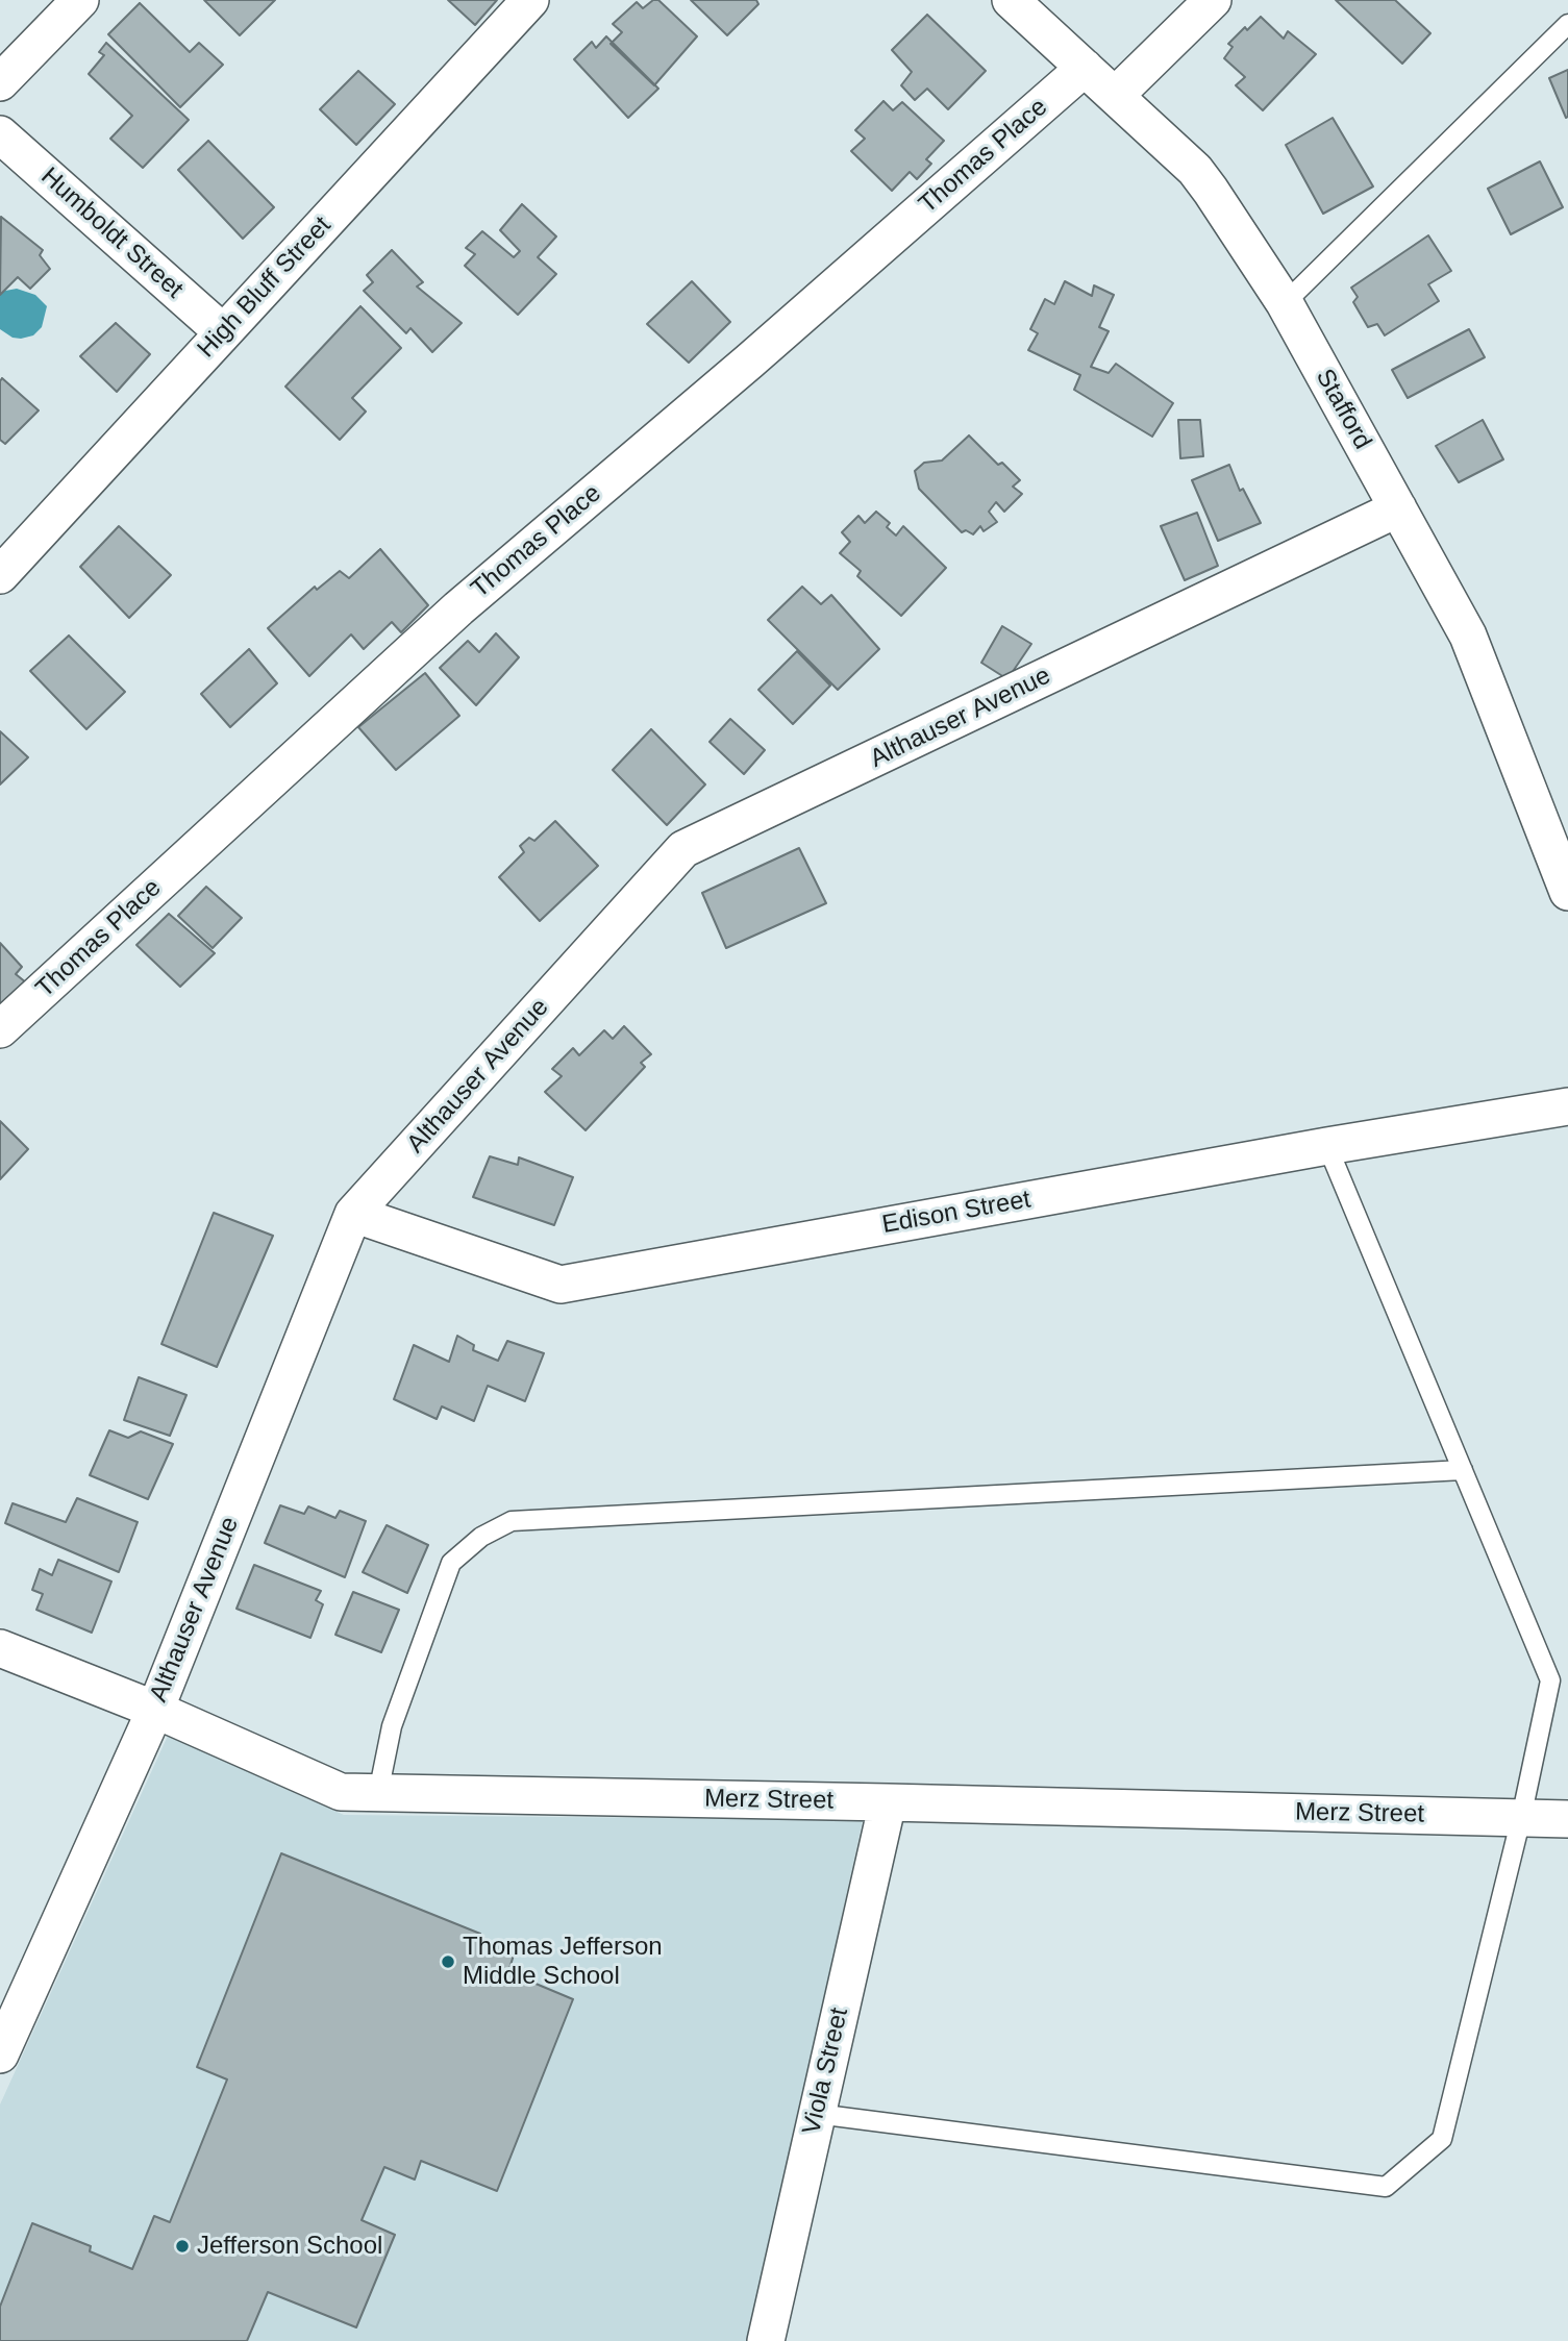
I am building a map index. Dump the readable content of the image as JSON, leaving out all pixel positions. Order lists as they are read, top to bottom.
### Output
{
  "streets": {
    "street": [
      "Thomas Place",
      "Humboldt Street",
      "High Bluff Street",
      "Stafford",
      "Althauser Avenue",
      "Edison Street",
      "Merz Street",
      "Viola Street"
    ]
  },
  "crossings": [
    ["Thomas Place", "Stafford"],
    ["Humboldt Street", "High Bluff Street"],
    ["Stafford", "Althauser Avenue"],
    ["Althauser Avenue", "Edison Street"],
    ["Althauser Avenue", "Merz Street"],
    ["Merz Street", "Viola Street"]
  ],
  "places": ["Thomas Jefferson Middle School", "Jefferson School"]
}
